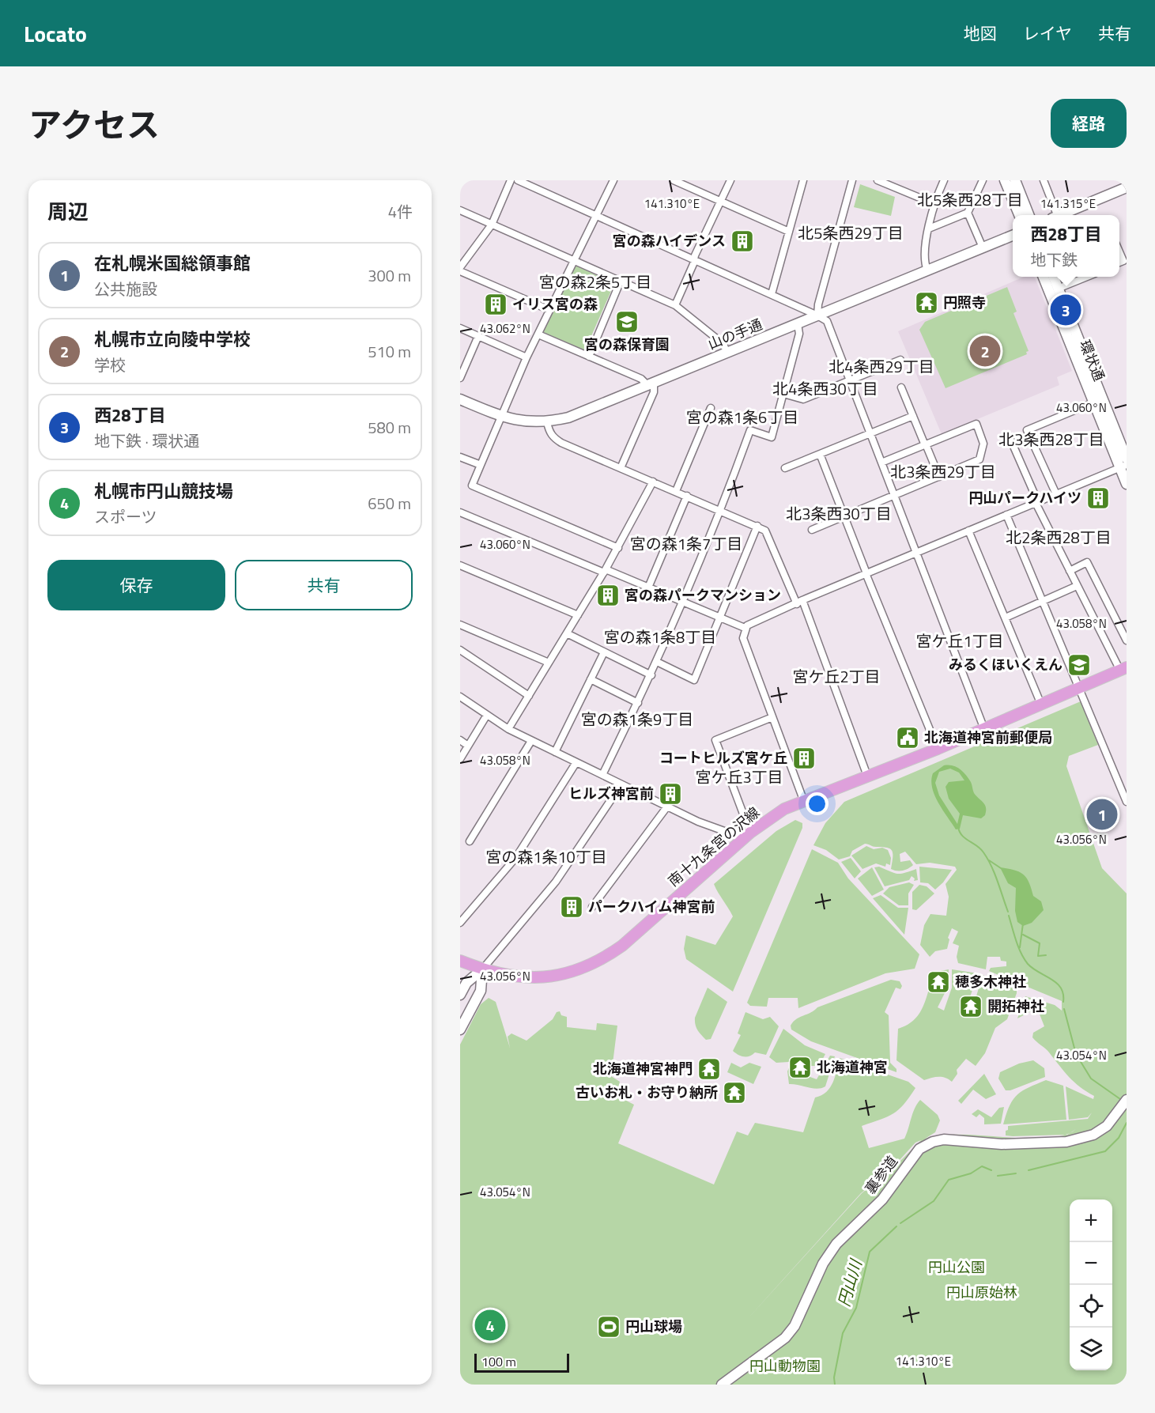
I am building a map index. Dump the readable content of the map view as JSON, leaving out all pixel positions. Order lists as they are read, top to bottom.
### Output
{
  "streets": {
    "main road": ["南十九条宮の沢線"],
    "street": ["山の手通", "環状通", "裏参道"]
  },
  "districts": [
    "北5条西28丁目",
    "北5条西29丁目",
    "宮の森2条5丁目",
    "北4条西29丁目",
    "北4条西30丁目",
    "宮の森1条6丁目",
    "北3条西28丁目",
    "北3条西29丁目",
    "北3条西30丁目",
    "北2条西28丁目",
    "宮の森1条7丁目",
    "宮の森1条8丁目",
    "宮ケ丘1丁目",
    "宮ケ丘2丁目",
    "宮の森1条9丁目",
    "宮ケ丘3丁目",
    "宮の森1条10丁目"
  ],
  "water": ["円山川"],
  "parks": ["円山公園", "円山原始林", "円山動物園"],
  "places": {
    "building": [
      "宮の森ハイデンス",
      "イリス宮の森",
      "円山パークハイツ",
      "宮の森パークマンション",
      "コートヒルズ宮ケ丘",
      "ヒルズ神宮前",
      "パークハイム神宮前"
    ],
    "temple": [
      "円照寺",
      "穂多木神社",
      "開拓神社",
      "北海道神宮",
      "北海道神宮神門",
      "古いお札・お守り納所"
    ],
    "school or university": ["宮の森保育園", "みるくほいくえん"],
    "public building": ["北海道神宮前郵便局"],
    "sports": ["円山球場"]
  },
  "scale_bar": "100 m",
  "page": {
    "header": "Locato",
    "nav": ["地図", "レイヤ", "共有"],
    "title": "アクセス",
    "buttons": [
      "経路",
      ["保存", "共有"]
    ],
    "heading": ["周辺", "4件"],
    "popup": ["西28丁目", "地下鉄"],
    "list": [
      {
        "mark": "1",
        "name": "在札幌米国総領事館",
        "note": "公共施設",
        "value": "300 m"
      },
      {
        "mark": "2",
        "name": "札幌市立向陵中学校",
        "note": "学校",
        "value": "510 m"
      },
      {
        "mark": "3",
        "name": "西28丁目",
        "note": "地下鉄 · 環状通",
        "value": "580 m"
      },
      {
        "mark": "4",
        "name": "札幌市円山競技場",
        "note": "スポーツ",
        "value": "650 m"
      }
    ],
    "pins": [
      "3",
      "2",
      "1",
      "4"
    ],
    "map_buttons": ["+", "−"],
    "scale": "100 m"
  },
  "coordinates": [
    "141.310°E",
    "141.315°E",
    "43.062°N",
    "43.060°N",
    "43.058°N",
    "43.056°N",
    "43.054°N"
  ]
}
